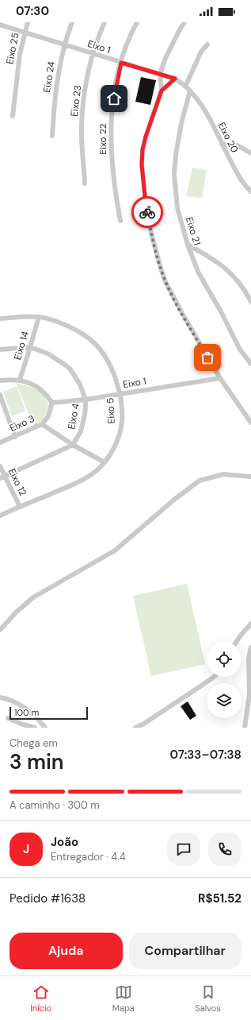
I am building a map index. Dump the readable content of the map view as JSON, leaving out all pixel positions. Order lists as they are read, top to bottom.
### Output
{
  "streets": {
    "street": [
      "Eixo 1",
      "Eixo 25",
      "Eixo 24",
      "Eixo 23",
      "Eixo 20",
      "Eixo 22",
      "Eixo 21",
      "Eixo 14",
      "Eixo 5",
      "Eixo 4",
      "Eixo 3",
      "Eixo 12"
    ]
  },
  "crossings": [
    ["Eixo 1", "Eixo 25"],
    ["Eixo 1", "Eixo 24"],
    ["Eixo 1", "Eixo 23"],
    ["Eixo 1", "Eixo 20"],
    ["Eixo 1", "Eixo 22"],
    ["Eixo 1", "Eixo 21"],
    ["Eixo 1", "Eixo 5"],
    ["Eixo 1", "Eixo 4"],
    ["Eixo 1", "Eixo 3"],
    ["Eixo 20", "Eixo 21"],
    ["Eixo 14", "Eixo 5"],
    ["Eixo 14", "Eixo 4"],
    ["Eixo 5", "Eixo 12"]
  ],
  "scale_bar": "100 m",
  "page": {
    "status": "07:30",
    "scale": "100 m",
    "heading": ["3 min", "Chega em", "07:33–07:38"],
    "panel": [
      "João",
      "Entregador · 4.4",
      "Pedido #1638",
      "R$51.52"
    ],
    "bar": "A caminho · 300 m",
    "round": "J",
    "buttons": ["Ajuda", "Compartilhar"],
    "tabs": ["Início", "Mapa", "Salvos"]
  }
}
